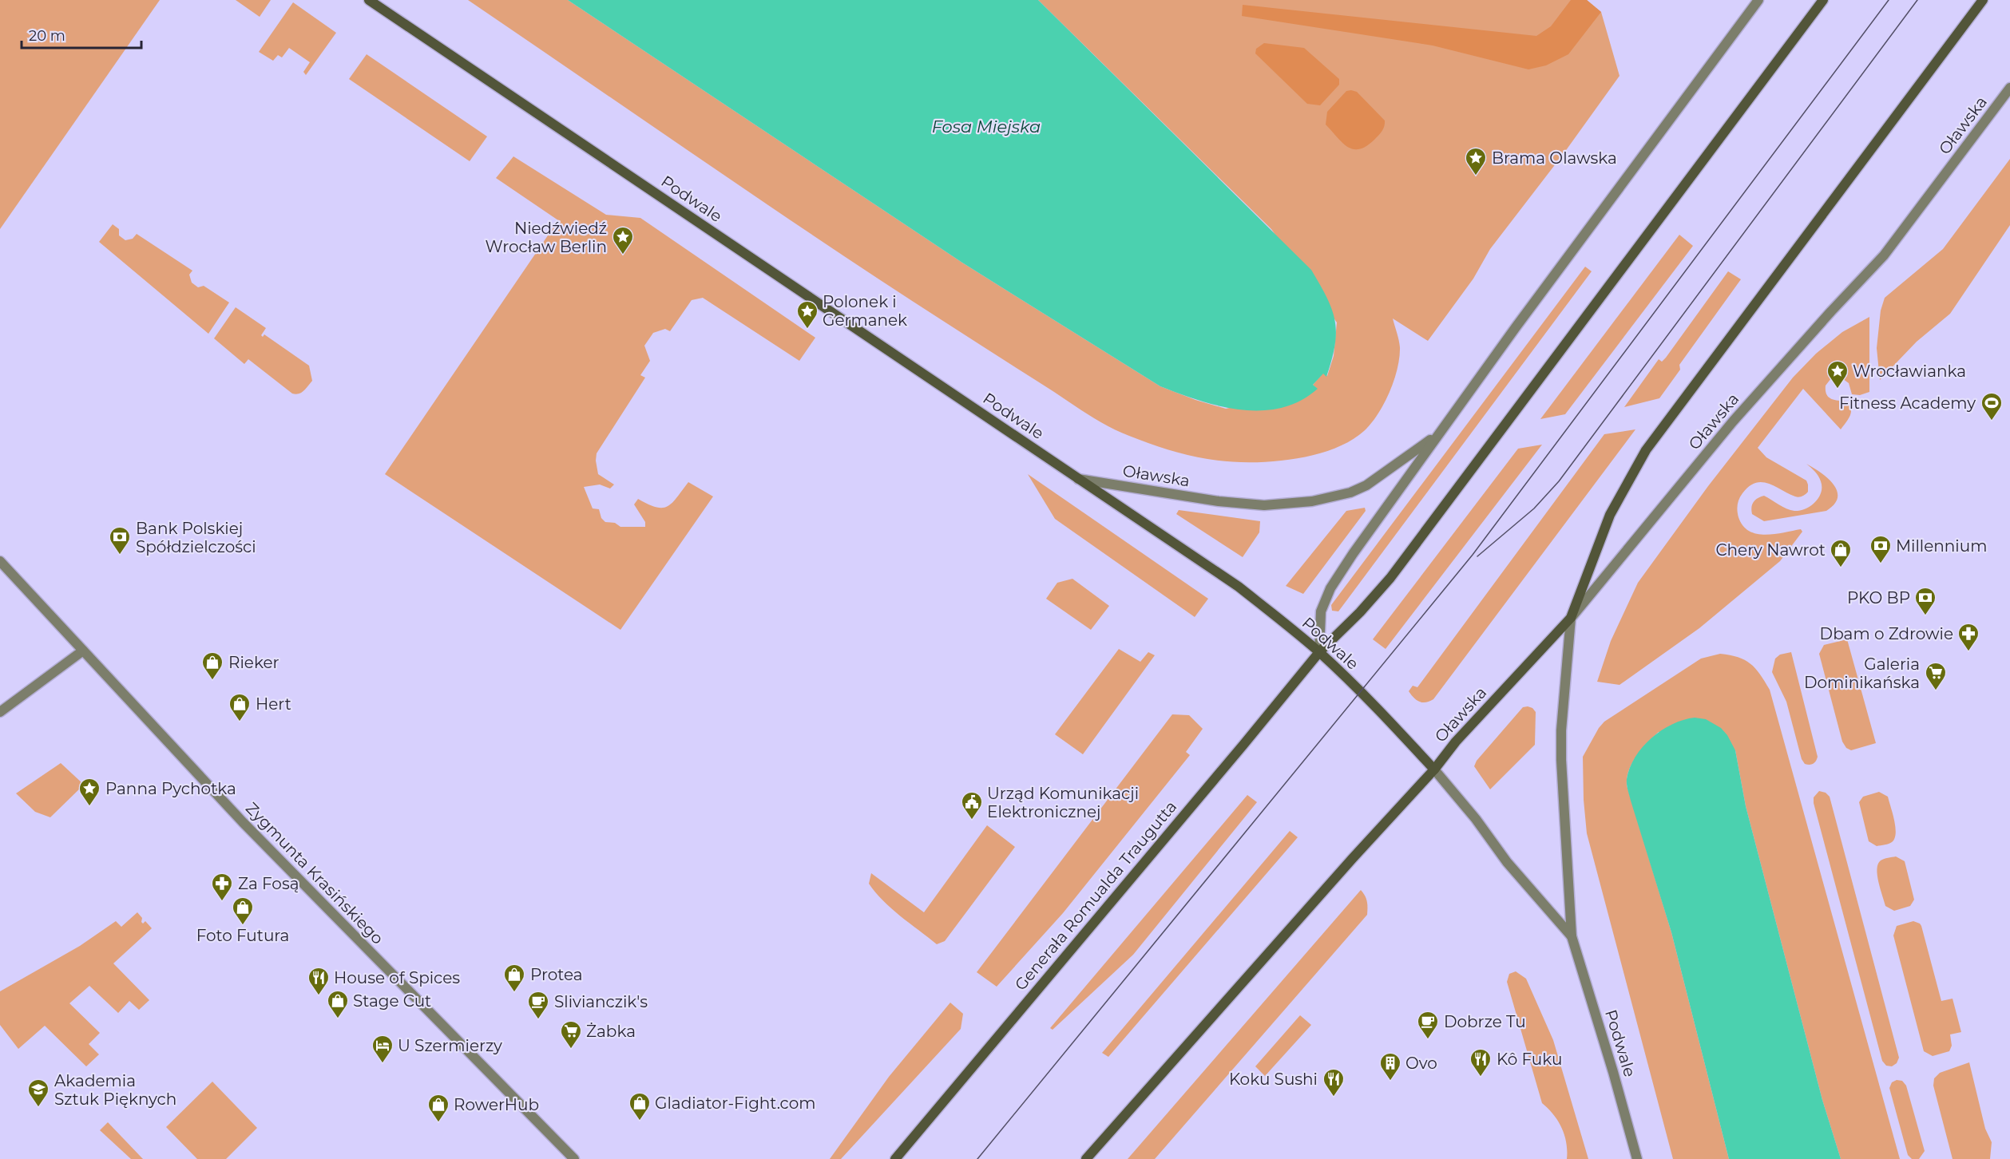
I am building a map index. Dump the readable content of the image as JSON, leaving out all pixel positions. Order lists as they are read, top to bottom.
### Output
{
  "streets": {
    "main road": ["Oławska", "Podwale", "Generała Romualda Traugutta"],
    "street": ["Zygmunta Krasińskiego"]
  },
  "crossings": [
    ["Oławska", "Podwale"],
    ["Oławska", "Generała Romualda Traugutta"],
    ["Podwale", "Generała Romualda Traugutta"]
  ],
  "water": ["Fosa Miejska"],
  "places": {
    "place": [
      "Brama Olawska",
      "Niedźwiedź Wrocław Berlin",
      "Polonek i Germanek",
      "Wrocławianka",
      "Panna Pychotka"
    ],
    "sports": ["Fitness Academy"],
    "bank": ["Bank Polskiej Spółdzielczości", "Millennium", "PKO BP"],
    "shop": [
      "Chery Nawrot",
      "Rieker",
      "Hert",
      "Foto Futura",
      "Protea",
      "Stage Cut",
      "Gladiator-Fight.com",
      "RowerHub"
    ],
    "pharmacy": ["Dbam o Zdrowie", "Za Fosą"],
    "supermarket": ["Galeria Dominikańska", "Żabka"],
    "public building": ["Urząd Komunikacji Elektronicznej"],
    "restaurant": ["House of Spices", "Kô Fuku", "Koku Sushi"],
    "cafe": ["Slivianczik's", "Dobrze Tu"],
    "hotel": ["U Szermierzy"],
    "building": ["Ovo"],
    "school or university": ["Akademia Sztuk Pięknych"]
  },
  "scale_bar": "20 m"
}
